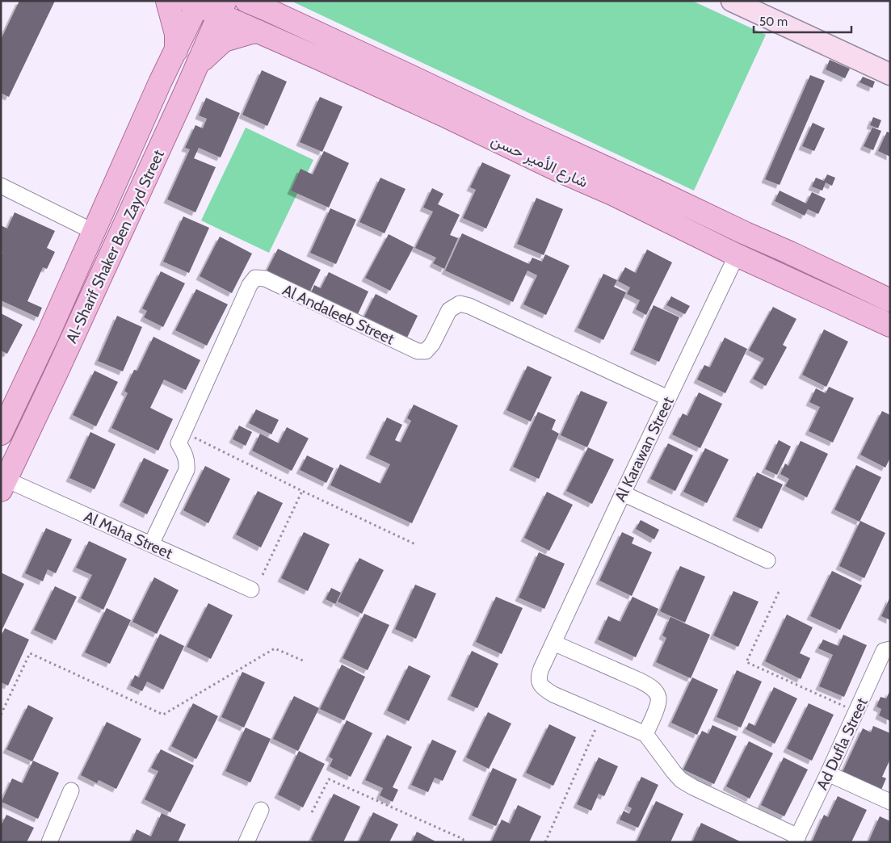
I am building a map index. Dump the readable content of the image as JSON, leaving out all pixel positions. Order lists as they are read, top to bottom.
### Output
{
  "streets": {
    "main road": ["شارع الأمير حسن", "Al-Sharif Shaker Ben Zayd Street"],
    "street": [
      "Al Andaleeb Street",
      "Al Karawan Street",
      "Al Maha Street",
      "Ad Dufla Street"
    ]
  },
  "crossings": [
    ["شارع الأمير حسن", "Al-Sharif Shaker Ben Zayd Street"],
    ["شارع الأمير حسن", "Al Karawan Street"],
    ["Al-Sharif Shaker Ben Zayd Street", "Al Maha Street"],
    ["Al Andaleeb Street", "Al Karawan Street"],
    ["Al Andaleeb Street", "Al Maha Street"]
  ],
  "scale_bar": "50 m"
}
